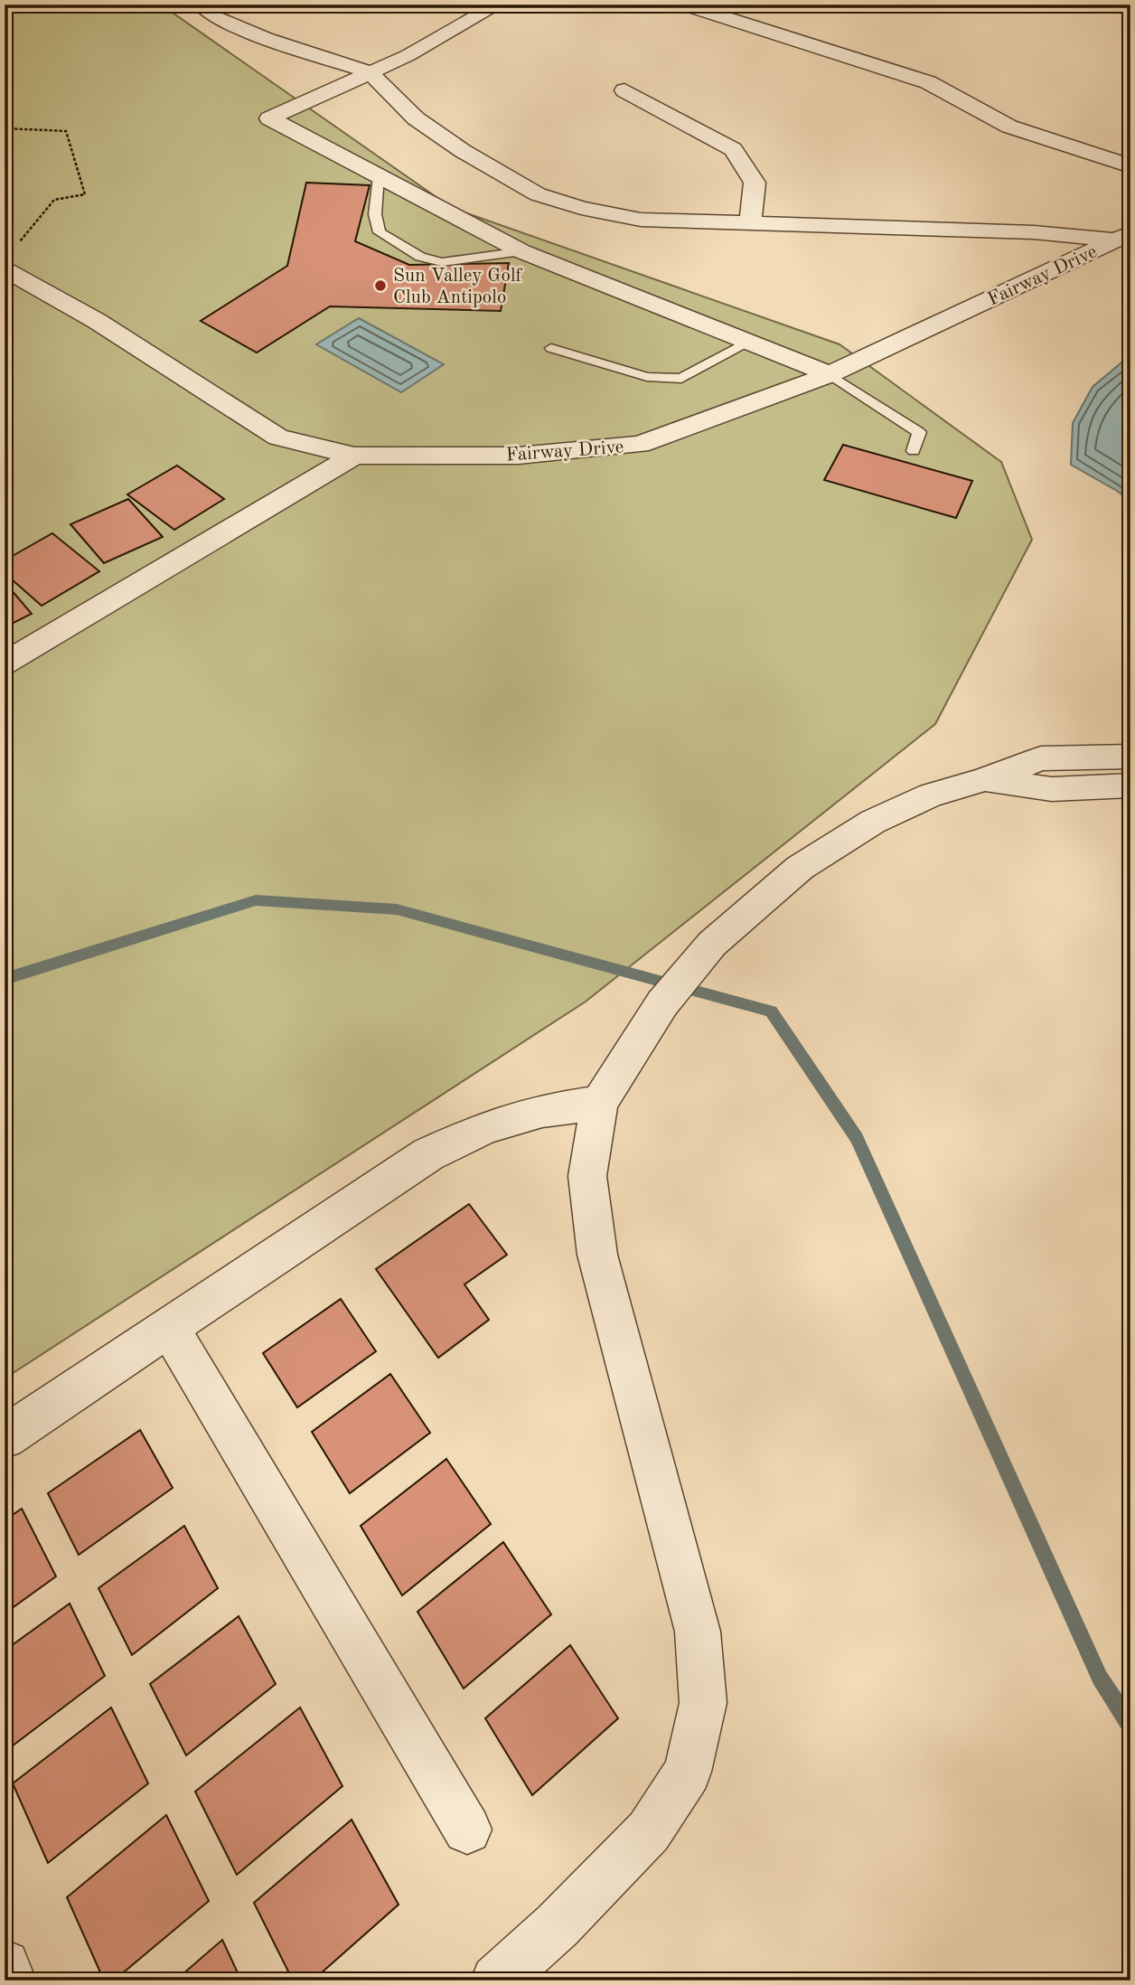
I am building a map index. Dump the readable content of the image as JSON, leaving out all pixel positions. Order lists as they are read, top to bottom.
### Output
{
  "streets": {
    "street": ["Fairway Drive"]
  },
  "places": ["Sun Valley Golf Club Antipolo"]
}
